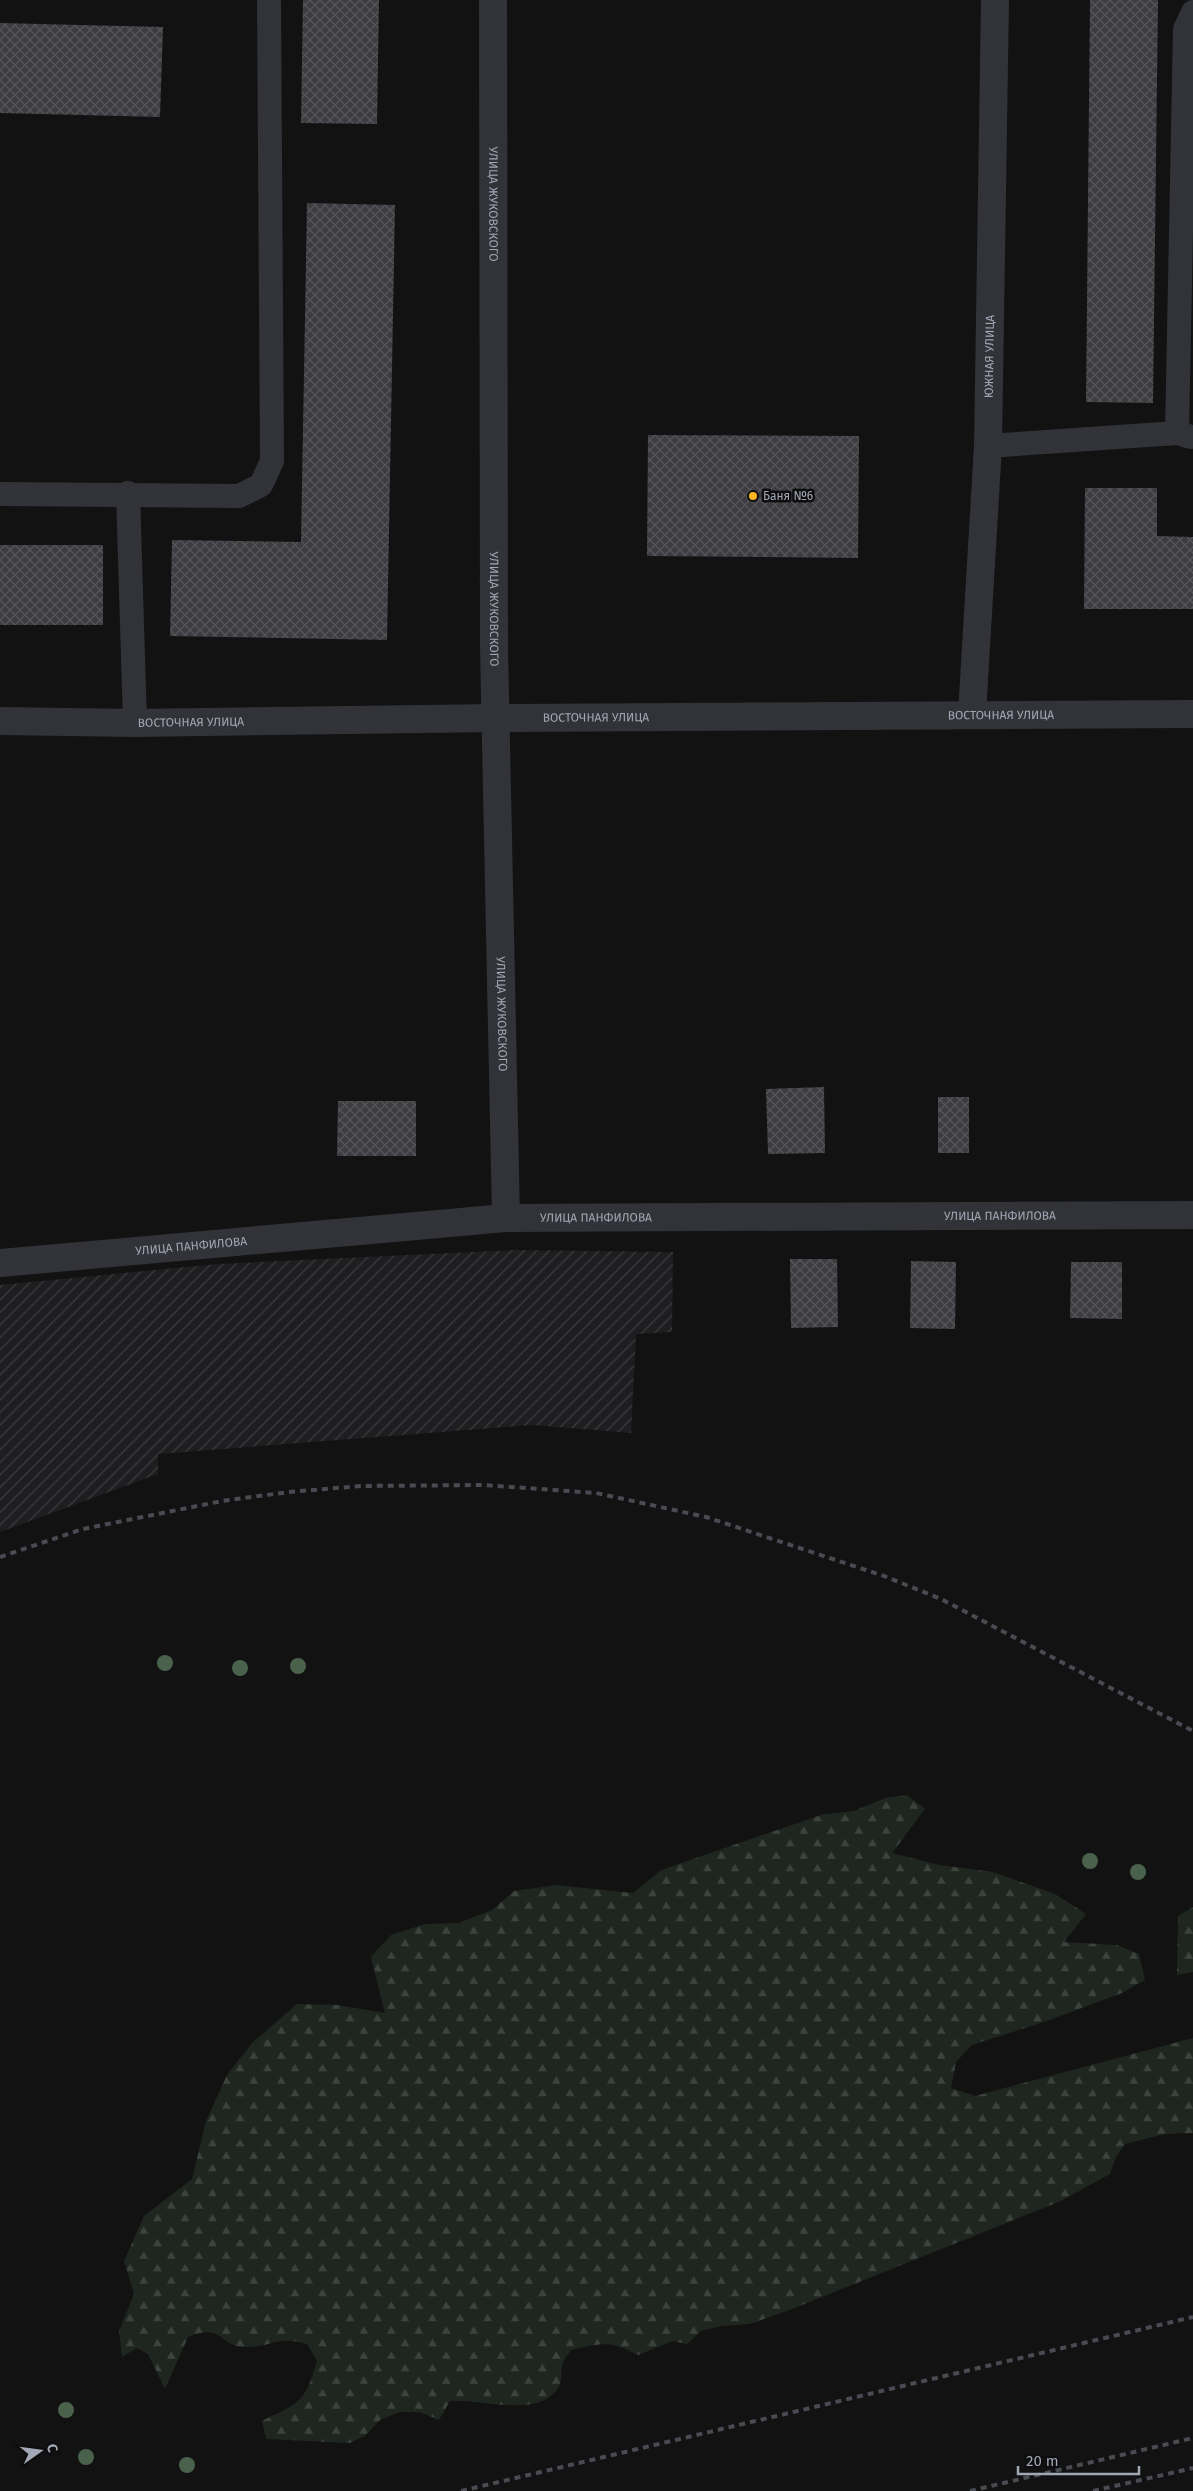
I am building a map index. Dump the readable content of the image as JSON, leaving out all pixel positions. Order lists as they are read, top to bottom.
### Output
{
  "streets": {
    "street": [
      "УЛИЦА ЖУКОВСКОГО",
      "ЮЖНАЯ УЛИЦА",
      "ВОСТОЧНАЯ УЛИЦА",
      "УЛИЦА ПАНФИЛОВА"
    ]
  },
  "crossings": [
    ["УЛИЦА ЖУКОВСКОГО", "ВОСТОЧНАЯ УЛИЦА"],
    ["УЛИЦА ЖУКОВСКОГО", "УЛИЦА ПАНФИЛОВА"],
    ["ЮЖНАЯ УЛИЦА", "ВОСТОЧНАЯ УЛИЦА"]
  ],
  "places": ["Баня №6"],
  "scale_bar": "20 m",
  "north": "right"
}
